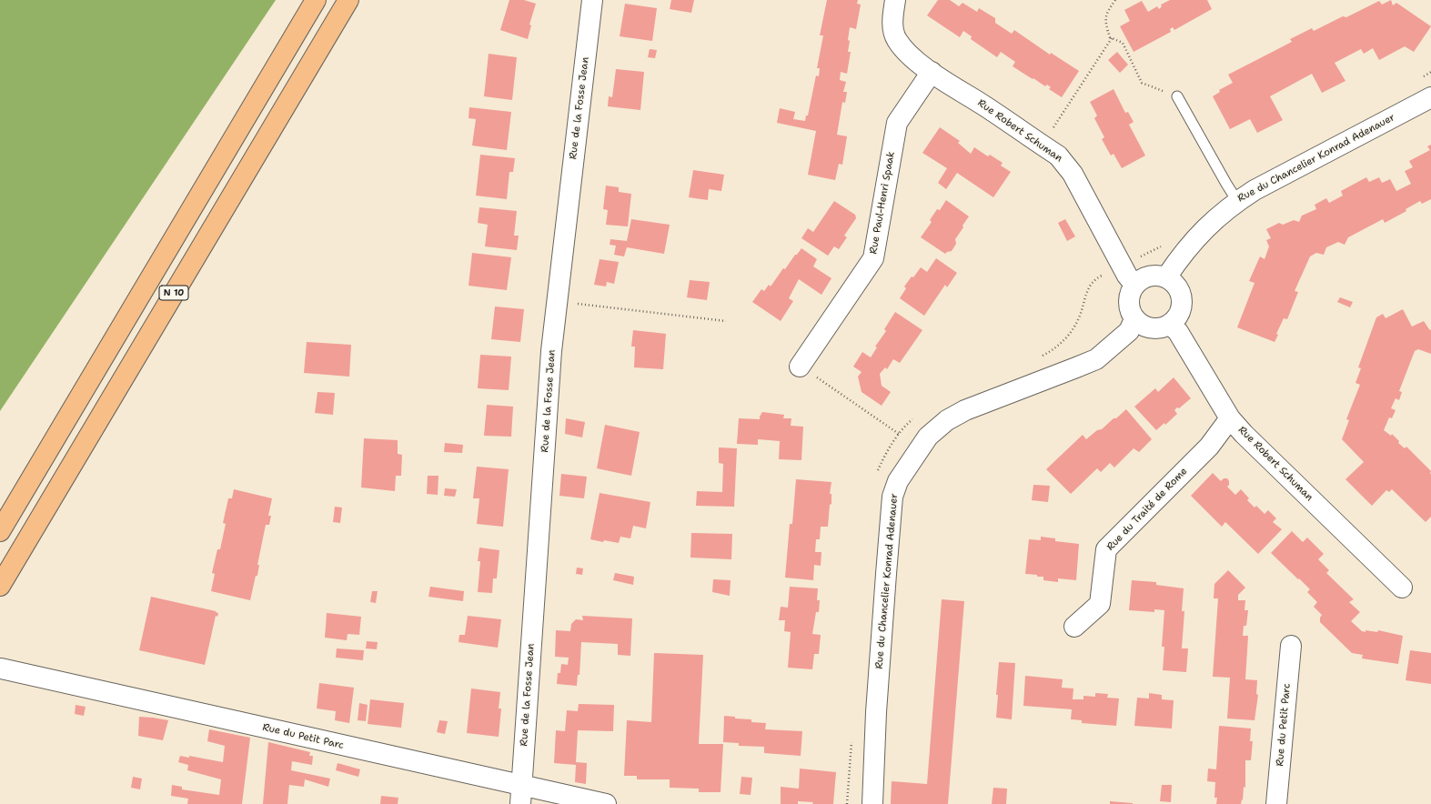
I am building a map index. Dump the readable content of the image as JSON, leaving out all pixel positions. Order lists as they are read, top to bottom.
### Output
{
  "streets": {
    "main road": ["N 10"],
    "street": [
      "Rue de la Fosse Jean",
      "Rue Robert Schuman",
      "Rue du Chancelier Konrad Adenauer",
      "Rue Paul-Henri Spaak",
      "Rue du Traité de Rome",
      "Rue du Petit Parc"
    ]
  },
  "crossings": [
    ["Rue de la Fosse Jean", "Rue du Petit Parc"],
    ["Rue Robert Schuman", "Rue du Chancelier Konrad Adenauer"],
    ["Rue Robert Schuman", "Rue Paul-Henri Spaak"],
    ["Rue Robert Schuman", "Rue du Traité de Rome"]
  ]
}
